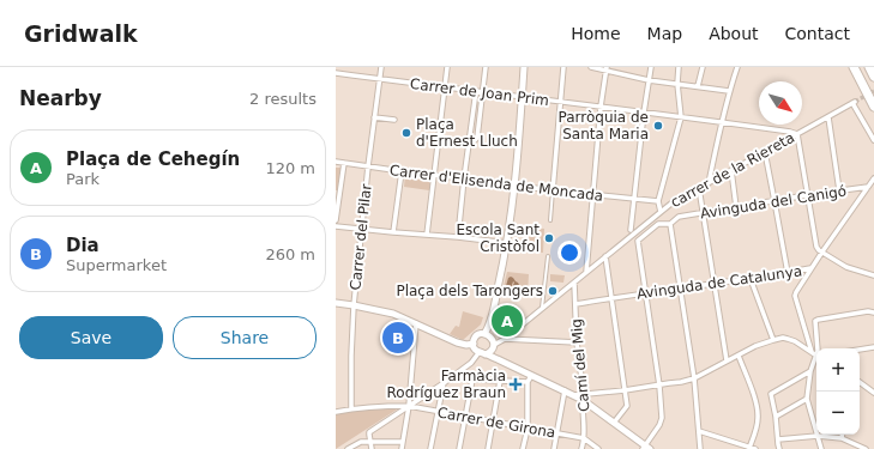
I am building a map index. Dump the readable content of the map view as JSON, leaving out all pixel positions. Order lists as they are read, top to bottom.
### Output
{
  "streets": {
    "street": [
      "Carrer de Joan Prim",
      "carrer de la Riereta",
      "Carrer d'Elisenda de Moncada",
      "Avinguda del Canigó",
      "Carrer del Pilar",
      "Avinguda de Catalunya",
      "Camí del Mig",
      "Carrer de Girona"
    ]
  },
  "crossings": [
    ["Carrer de Joan Prim", "carrer de la Riereta"],
    ["Carrer de Joan Prim", "Carrer del Pilar"],
    ["carrer de la Riereta", "Camí del Mig"],
    ["carrer de la Riereta", "Carrer de Girona"],
    ["Carrer d'Elisenda de Moncada", "Carrer del Pilar"],
    ["Avinguda del Canigó", "Avinguda de Catalunya"],
    ["Carrer del Pilar", "Carrer de Girona"],
    ["Avinguda de Catalunya", "Camí del Mig"],
    ["Camí del Mig", "Carrer de Girona"]
  ],
  "places": {
    "other": [
      "Parròquia de Santa Maria",
      "Plaça d'Ernest Lluch",
      "Escola Sant Cristòfol",
      "Plaça dels Tarongers"
    ],
    "health": ["Farmàcia Rodríguez Braun"]
  },
  "north": "bottom right",
  "page": {
    "header": "Gridwalk",
    "nav": [
      "Home",
      "Map",
      "About",
      "Contact"
    ],
    "heading": ["Nearby", "2 results"],
    "list": [
      {
        "mark": "A",
        "name": "Plaça de Cehegín",
        "note": "Park",
        "value": "120 m"
      },
      {
        "mark": "B",
        "name": "Dia",
        "note": "Supermarket",
        "value": "260 m"
      }
    ],
    "buttons": ["Save", "Share"],
    "pins": ["A", "B"],
    "map_buttons": ["+", "−"]
  }
}
